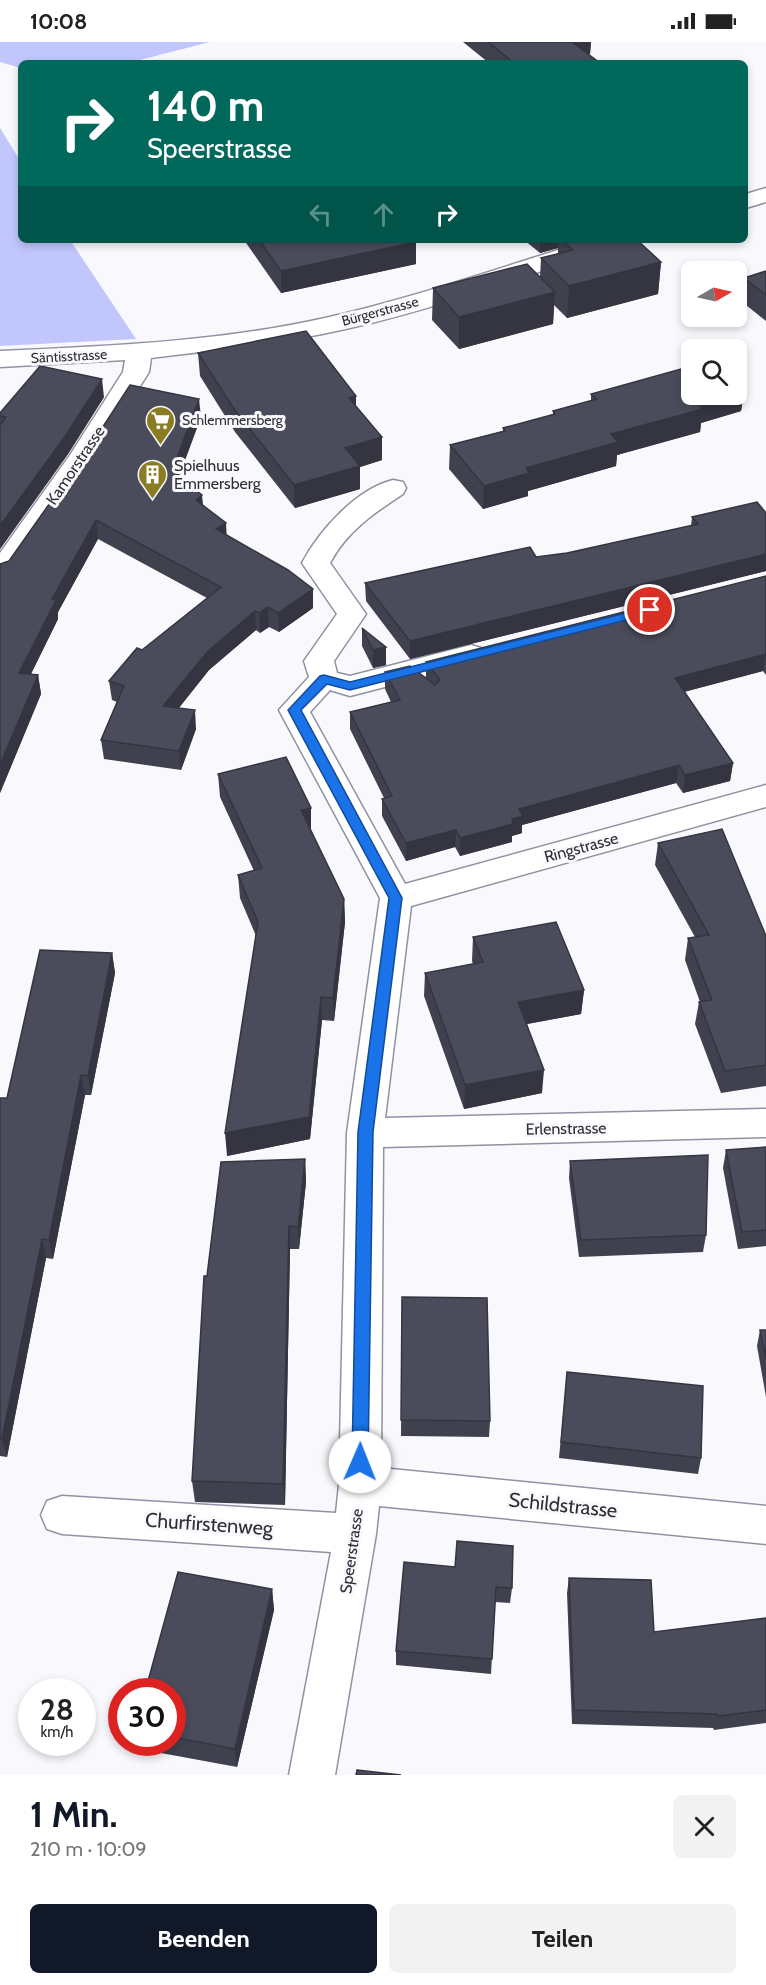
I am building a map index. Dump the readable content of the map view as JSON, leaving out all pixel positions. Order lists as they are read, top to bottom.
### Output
{
  "streets": {
    "street": [
      "Bürgerstrasse",
      "Säntisstrasse",
      "Kamorstrasse",
      "Ringstrasse",
      "Erlenstrasse",
      "Schildstrasse",
      "Churfirstenweg",
      "Speerstrasse"
    ]
  },
  "crossings": [
    ["Bürgerstrasse", "Säntisstrasse"],
    ["Bürgerstrasse", "Kamorstrasse"],
    ["Säntisstrasse", "Kamorstrasse"],
    ["Ringstrasse", "Speerstrasse"],
    ["Erlenstrasse", "Speerstrasse"],
    ["Schildstrasse", "Speerstrasse"],
    ["Churfirstenweg", "Speerstrasse"]
  ],
  "places": {
    "supermarket": ["Schlemmersberg"],
    "building": ["Spielhuus Emmersberg"]
  },
  "north": "right",
  "page": {
    "status": "10:08",
    "turn": ["140 m", "Speerstrasse"],
    "speed": "28 km/h",
    "limit": "30",
    "heading": ["1 Min.", "210 m · 10:09"],
    "buttons": ["Beenden", "Teilen"]
  }
}
